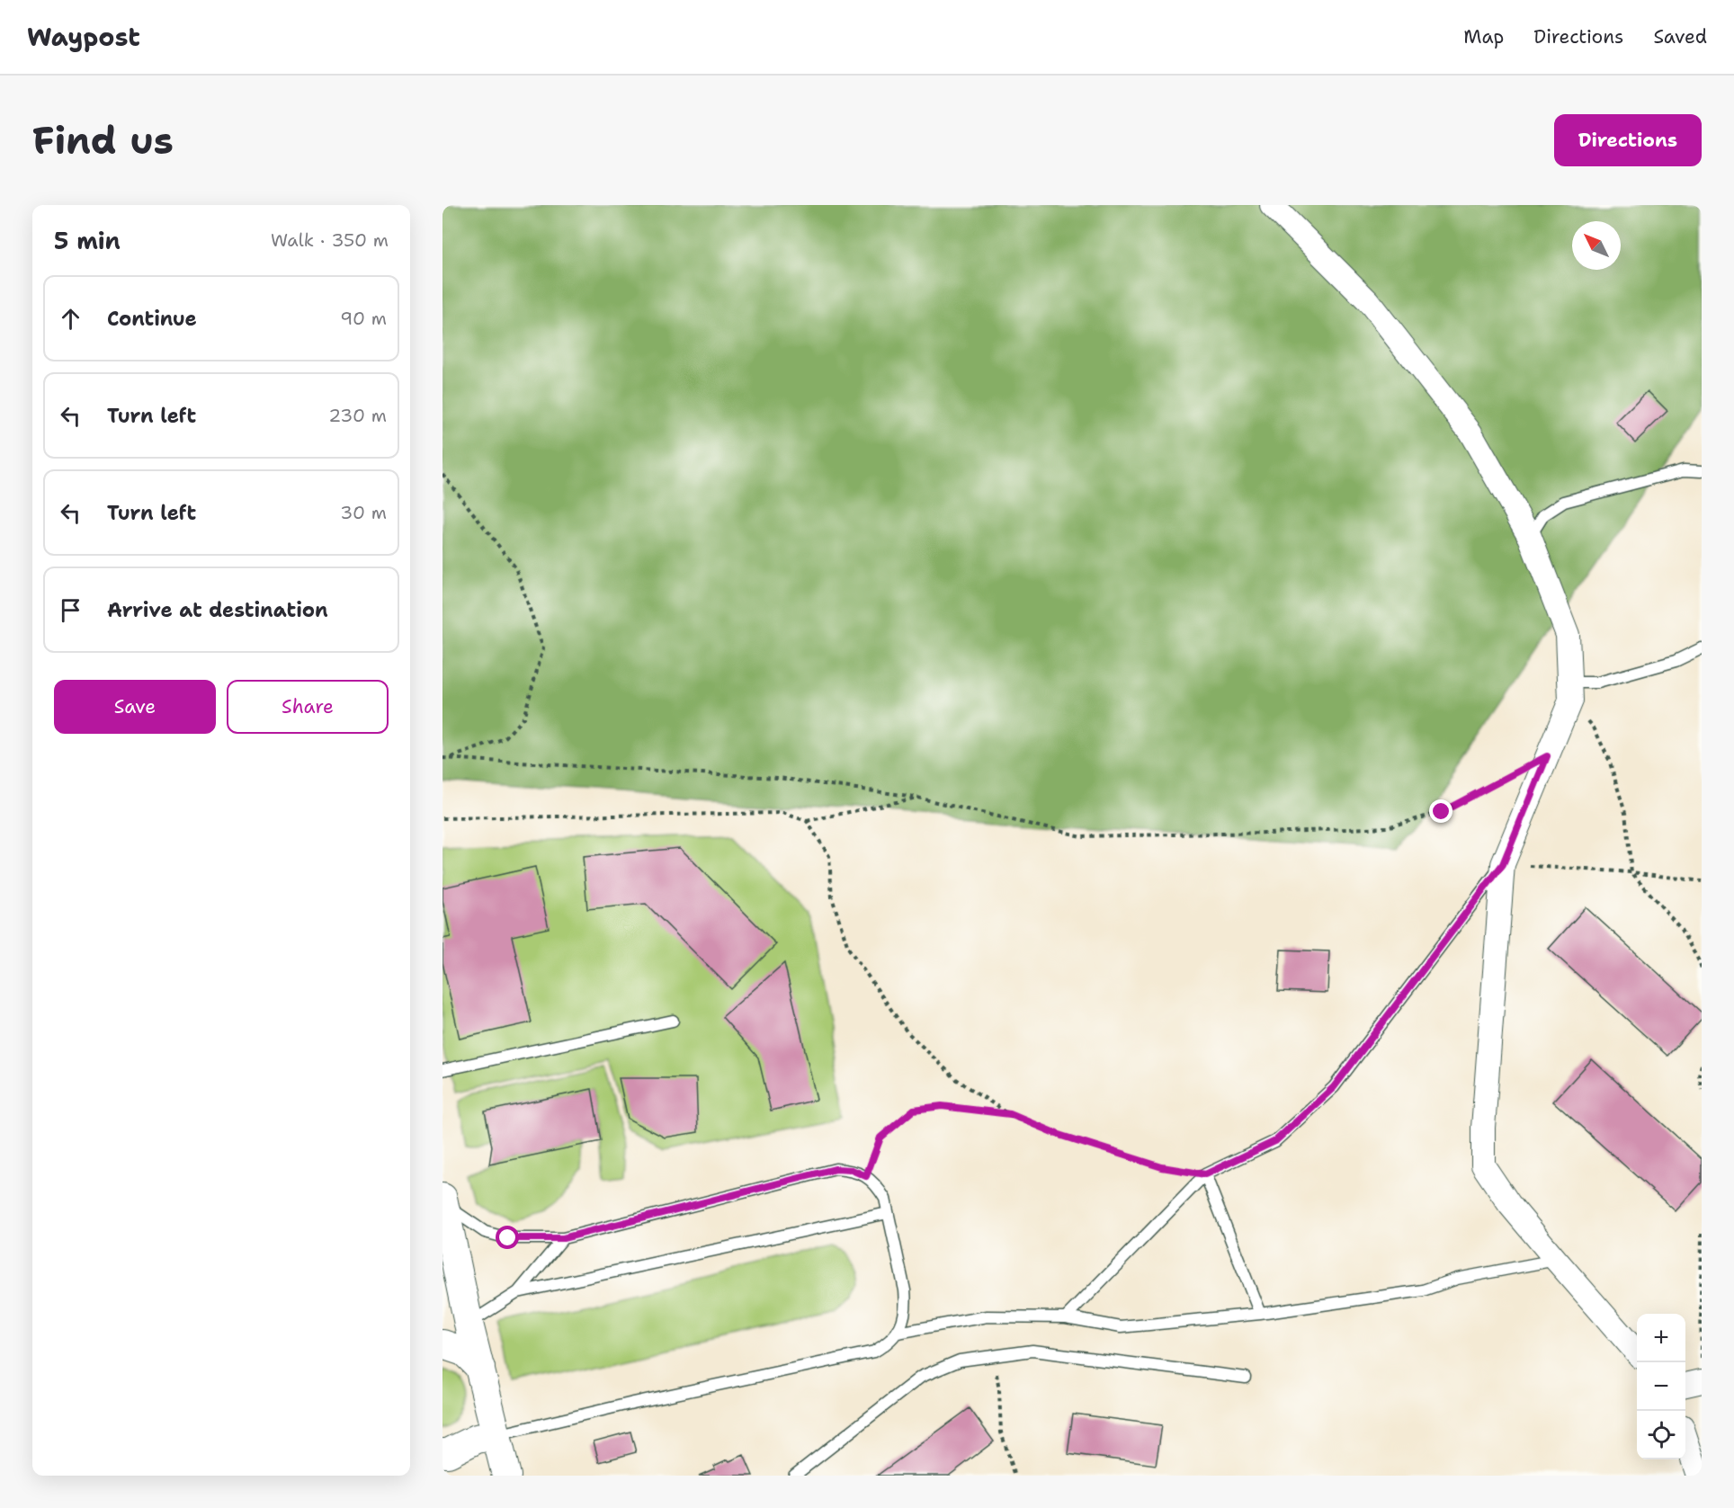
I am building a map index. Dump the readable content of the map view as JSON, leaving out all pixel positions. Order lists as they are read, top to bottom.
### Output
{
  "north": "top left",
  "page": {
    "header": "Waypost",
    "nav": ["Map", "Directions", "Saved"],
    "buttons": [
      "Directions",
      ["Save", "Share"]
    ],
    "title": "Find us",
    "heading": ["5 min", "Walk · 350 m"],
    "list": [
      ["Continue", "90 m"],
      ["Turn left", "230 m"],
      ["Turn left", "30 m"],
      "Arrive at destination"
    ],
    "map_buttons": ["+", "−"]
  }
}
